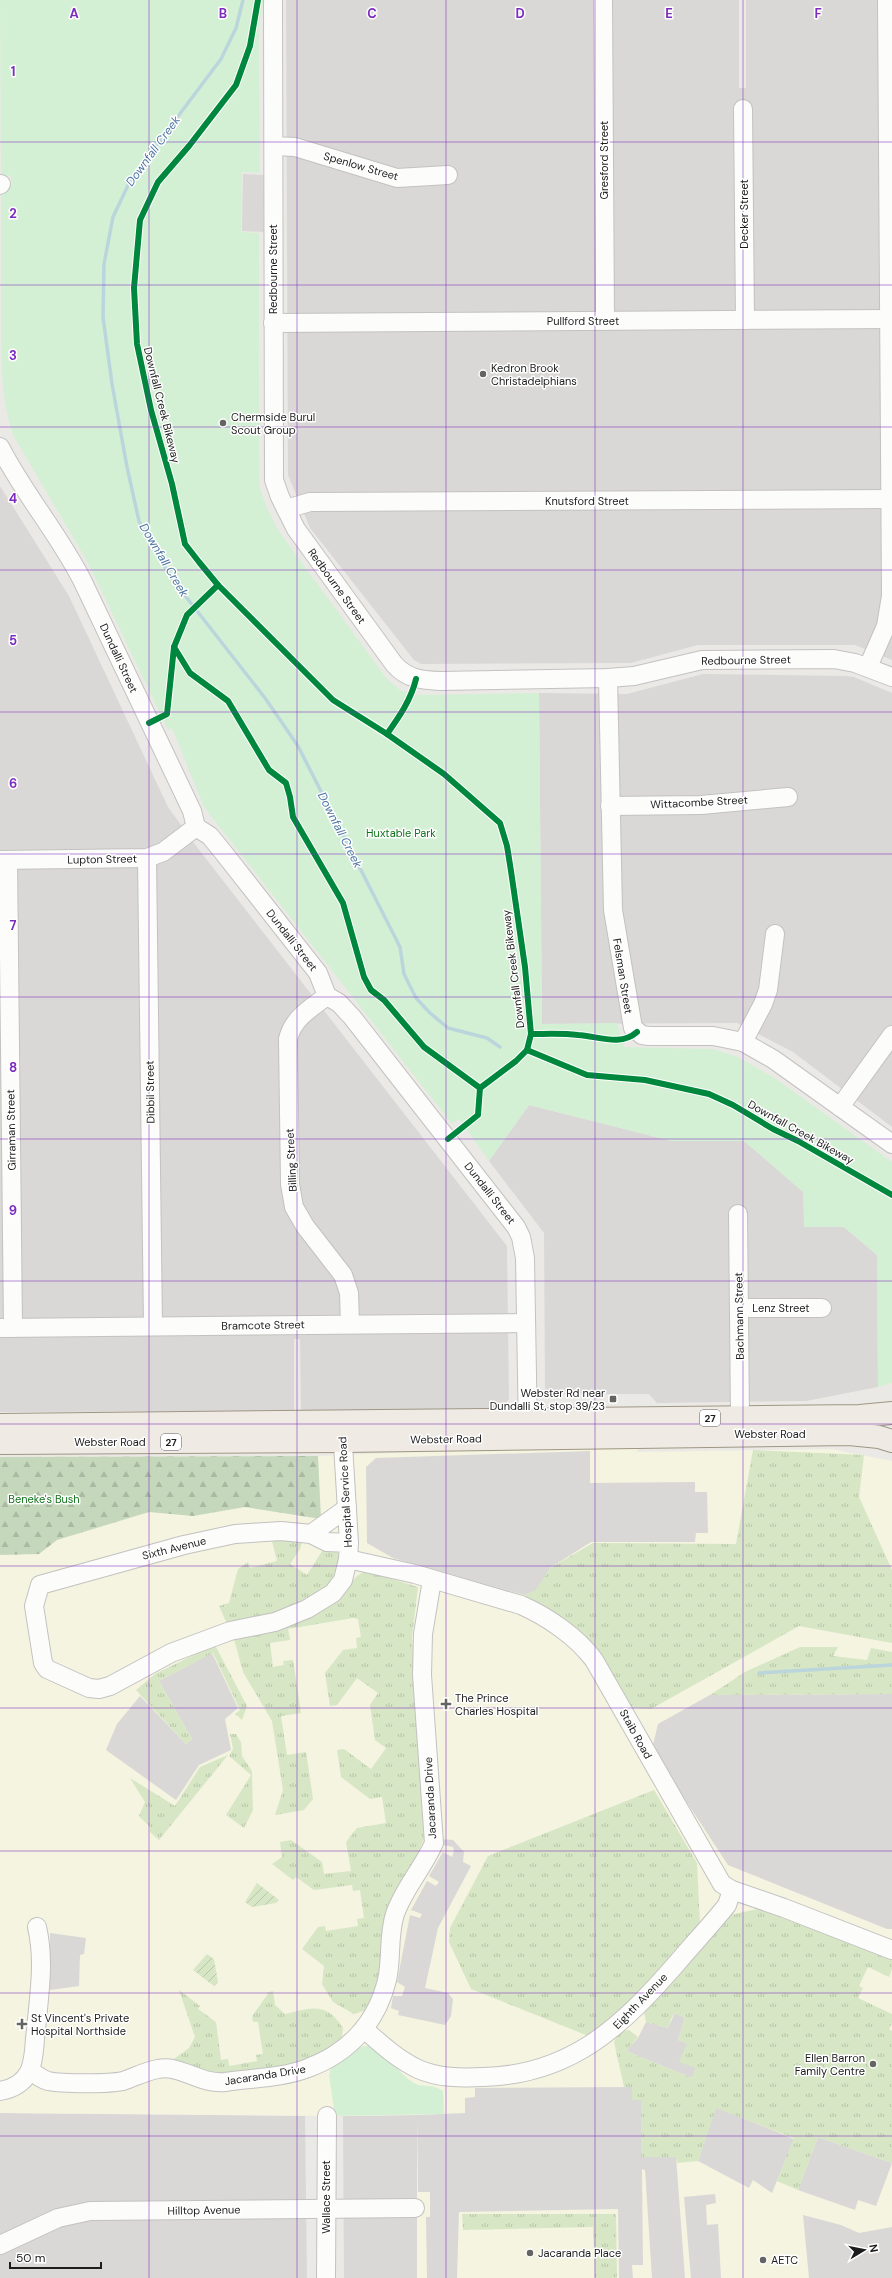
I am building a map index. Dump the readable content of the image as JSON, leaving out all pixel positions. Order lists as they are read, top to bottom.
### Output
{
  "streets": {
    "main road": ["27", "Webster Road"],
    "street": [
      "Gresford Street",
      "Spenlow Street",
      "Decker Street",
      "Redbourne Street",
      "Pullford Street",
      "Knutsford Street",
      "Dundalli Street",
      "Wittacombe Street",
      "Lupton Street",
      "Felsman Street",
      "Dibbil Street",
      "Girraman Street",
      "Billing Street",
      "Lenz Street",
      "Bachmann Street",
      "Bramcote Street",
      "Hospital Service Road",
      "Sixth Avenue",
      "Staib Road",
      "Jacaranda Drive",
      "Eighth Avenue",
      "Wallace Street",
      "Hilltop Avenue"
    ],
    "cycle path": ["Downfall Creek Bikeway"]
  },
  "crossings": [
    ["Gresford Street", "Pullford Street"],
    ["Spenlow Street", "Redbourne Street"],
    ["Decker Street", "Pullford Street"],
    ["Redbourne Street", "Pullford Street"],
    ["Redbourne Street", "Knutsford Street"],
    ["Redbourne Street", "Felsman Street"],
    ["Dundalli Street", "Lupton Street"],
    ["Dundalli Street", "Billing Street"],
    ["Dundalli Street", "Bramcote Street"],
    ["Dundalli Street", "Webster Road"],
    ["Wittacombe Street", "Felsman Street"],
    ["Lupton Street", "Dibbil Street"],
    ["Lupton Street", "Girraman Street"],
    ["Dibbil Street", "Bramcote Street"],
    ["Girraman Street", "Bramcote Street"],
    ["Billing Street", "Bramcote Street"],
    ["Lenz Street", "Bachmann Street"],
    ["Bachmann Street", "Webster Road"],
    ["Webster Road", "Hospital Service Road"],
    ["Hospital Service Road", "Sixth Avenue"],
    ["Hospital Service Road", "Staib Road"],
    ["Sixth Avenue", "Staib Road"],
    ["Staib Road", "Jacaranda Drive"],
    ["Staib Road", "Eighth Avenue"],
    ["Jacaranda Drive", "Eighth Avenue"],
    ["Wallace Street", "Hilltop Avenue"]
  ],
  "water": ["Downfall Creek"],
  "parks": ["Huxtable Park", "Beneke's Bush"],
  "places": {
    "other": [
      "Kedron Brook Christadelphians",
      "Chermside Burul Scout Group",
      "Ellen Barron Family Centre",
      "Jacaranda Place",
      "AETC"
    ],
    "transit": ["Webster Rd near Dundalli St, stop 39/23"],
    "health": ["The Prince Charles Hospital", "St Vincent's Private Hospital Northside"]
  },
  "scale_bar": "50 m",
  "north": "right",
  "grid": {
    "columns": [
      "A",
      "B",
      "C",
      "D",
      "E",
      "F"
    ],
    "rows": [
      "1",
      "2",
      "3",
      "4",
      "5",
      "6",
      "7",
      "8",
      "9"
    ]
  }
}
